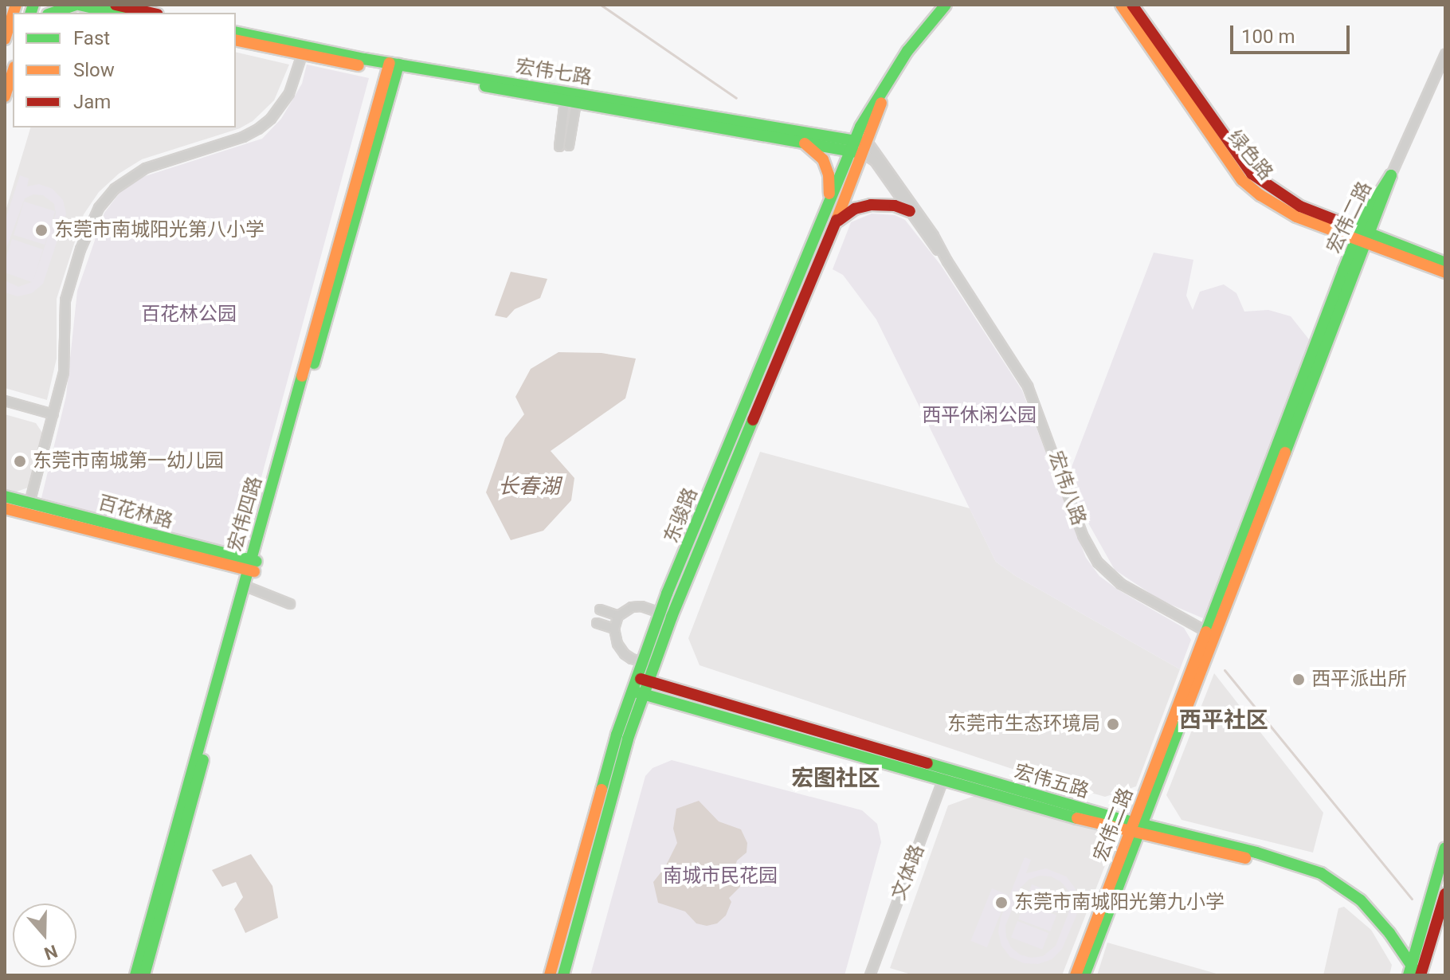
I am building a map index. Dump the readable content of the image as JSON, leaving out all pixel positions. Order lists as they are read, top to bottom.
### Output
{
  "streets": {
    "street": [
      "宏伟七路",
      "绿色路",
      "宏伟二路",
      "宏伟八路",
      "百花林路",
      "宏伟四路",
      "东骏路",
      "宏伟五路",
      "文体路"
    ]
  },
  "crossings": [
    ["宏伟七路", "宏伟八路"],
    ["宏伟七路", "宏伟四路"],
    ["宏伟七路", "东骏路"],
    ["绿色路", "宏伟二路"],
    ["宏伟二路", "宏伟八路"],
    ["宏伟二路", "宏伟五路"],
    ["宏伟八路", "东骏路"],
    ["百花林路", "宏伟四路"],
    ["东骏路", "宏伟五路"],
    ["宏伟五路", "文体路"]
  ],
  "districts": ["西平社区", "宏图社区"],
  "water": ["长春湖"],
  "parks": ["百花林公园", "西平休闲公园", "南城市民花园"],
  "places": [
    "东莞市南城阳光第八小学",
    "东莞市南城第一幼儿园",
    "西平派出所",
    "东莞市生态环境局",
    "东莞市南城阳光第九小学"
  ],
  "legend": ["Fast", "Slow", "Jam"],
  "scale_bar": "100 m",
  "north": "bottom"
}
